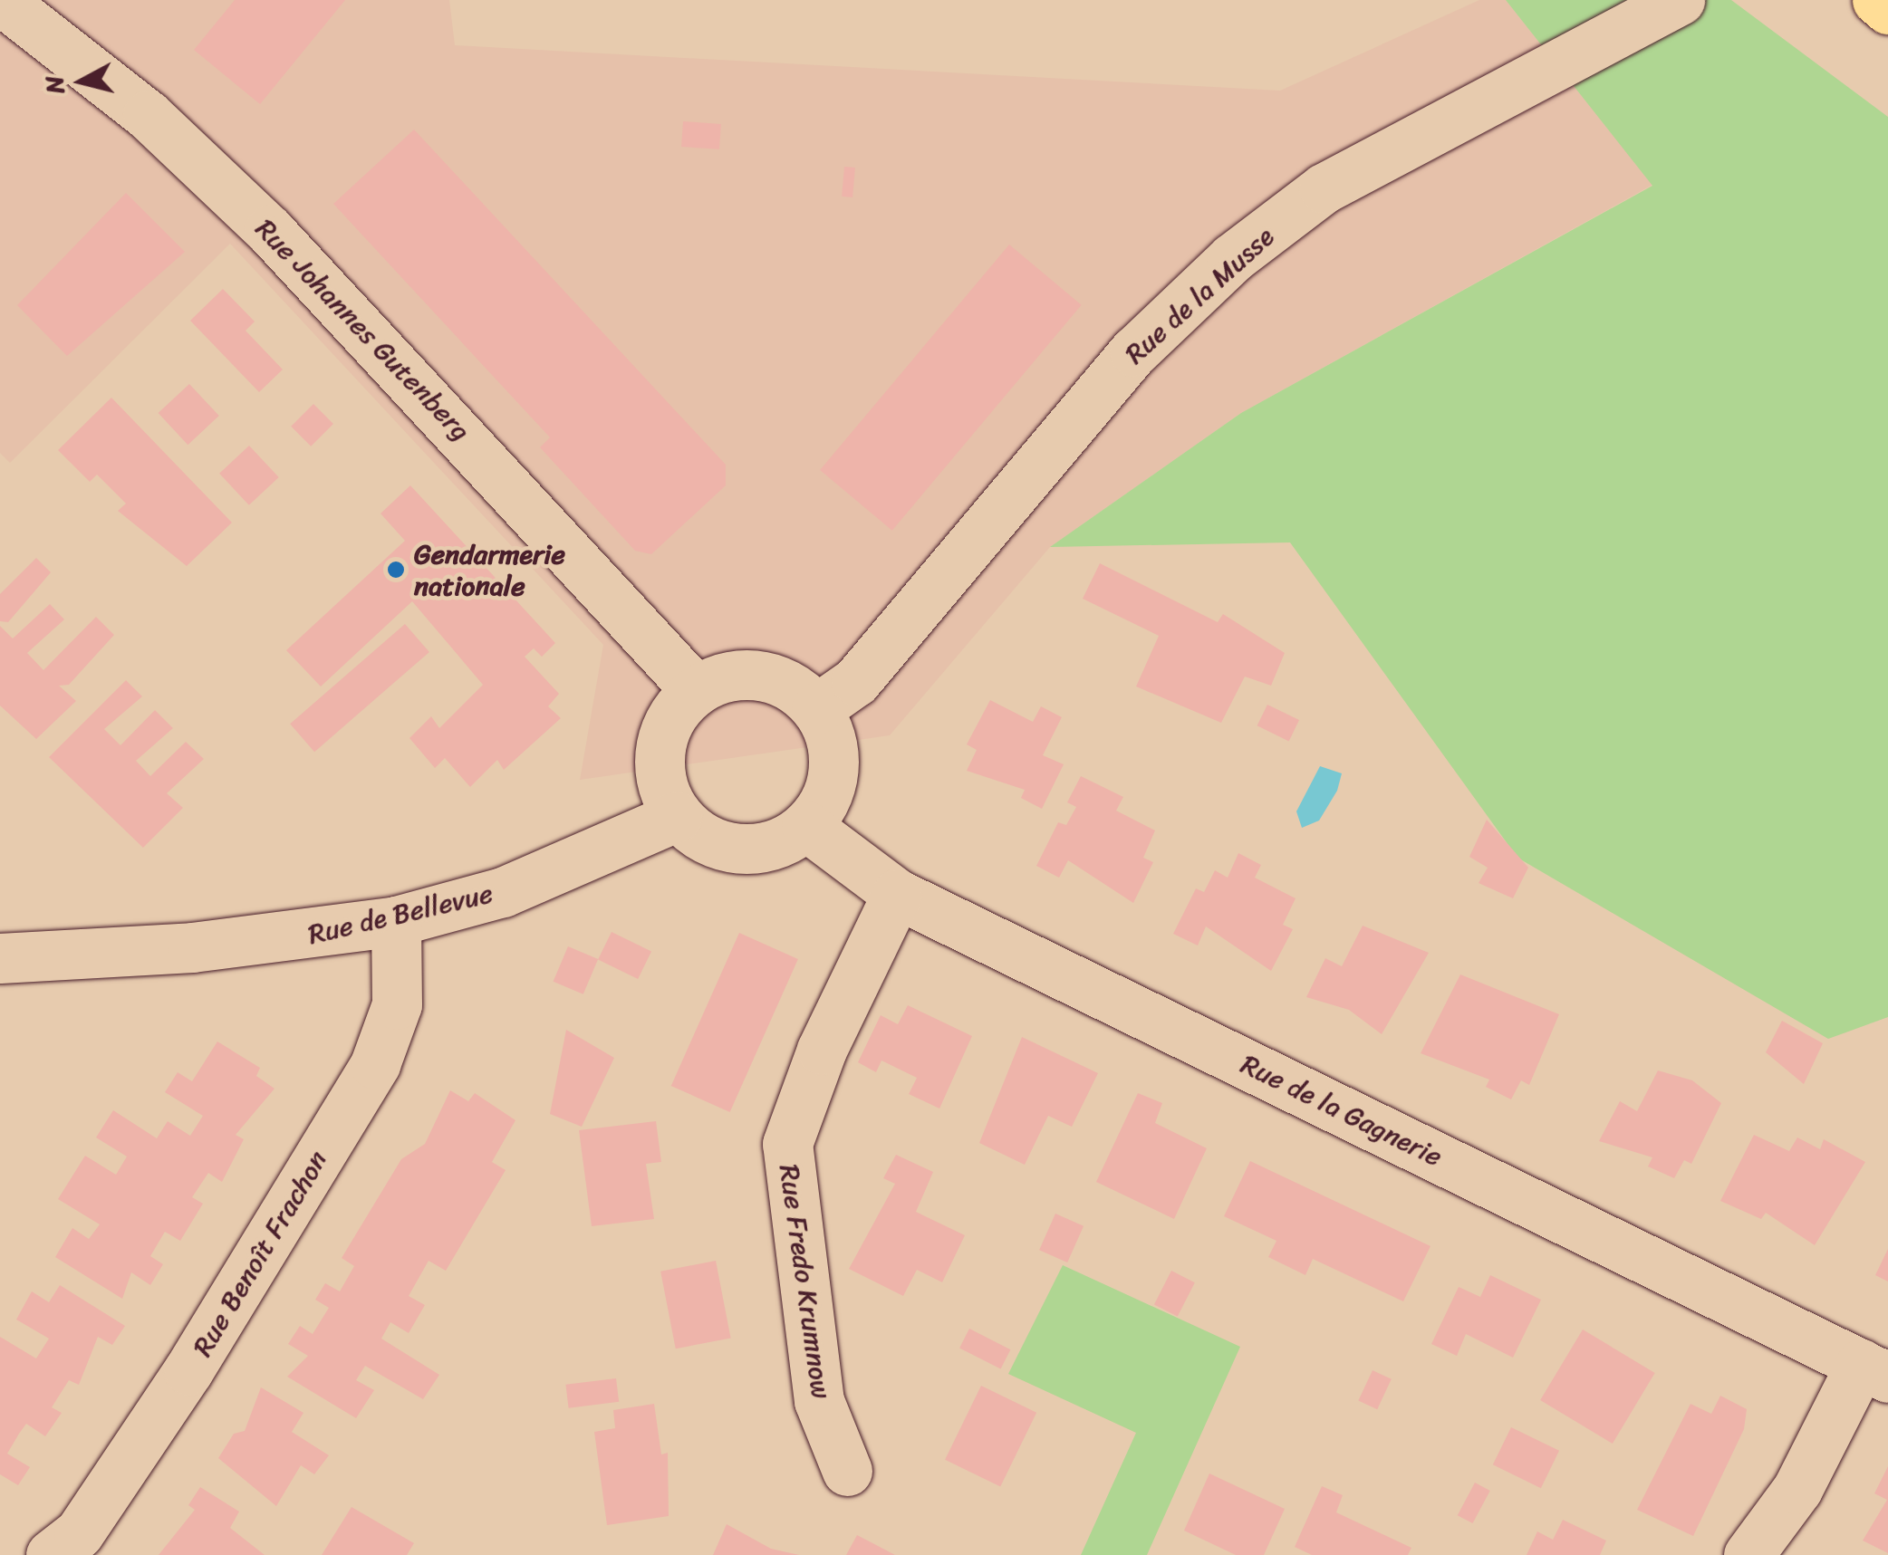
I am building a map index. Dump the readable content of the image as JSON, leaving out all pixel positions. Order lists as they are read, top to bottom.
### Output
{
  "streets": {
    "street": [
      "Rue de la Musse",
      "Rue Johannes Gutenberg",
      "Rue de Bellevue",
      "Rue de la Gagnerie",
      "Rue Benoît Frachon",
      "Rue Fredo Krumnow"
    ]
  },
  "crossings": [
    ["Rue de la Musse", "Rue Johannes Gutenberg"],
    ["Rue de la Musse", "Rue de Bellevue"],
    ["Rue de la Musse", "Rue de la Gagnerie"],
    ["Rue Johannes Gutenberg", "Rue de Bellevue"],
    ["Rue Johannes Gutenberg", "Rue de la Gagnerie"],
    ["Rue de Bellevue", "Rue de la Gagnerie"],
    ["Rue de Bellevue", "Rue Benoît Frachon"],
    ["Rue de la Gagnerie", "Rue Fredo Krumnow"]
  ],
  "places": ["Gendarmerie nationale"],
  "north": "left"
}
